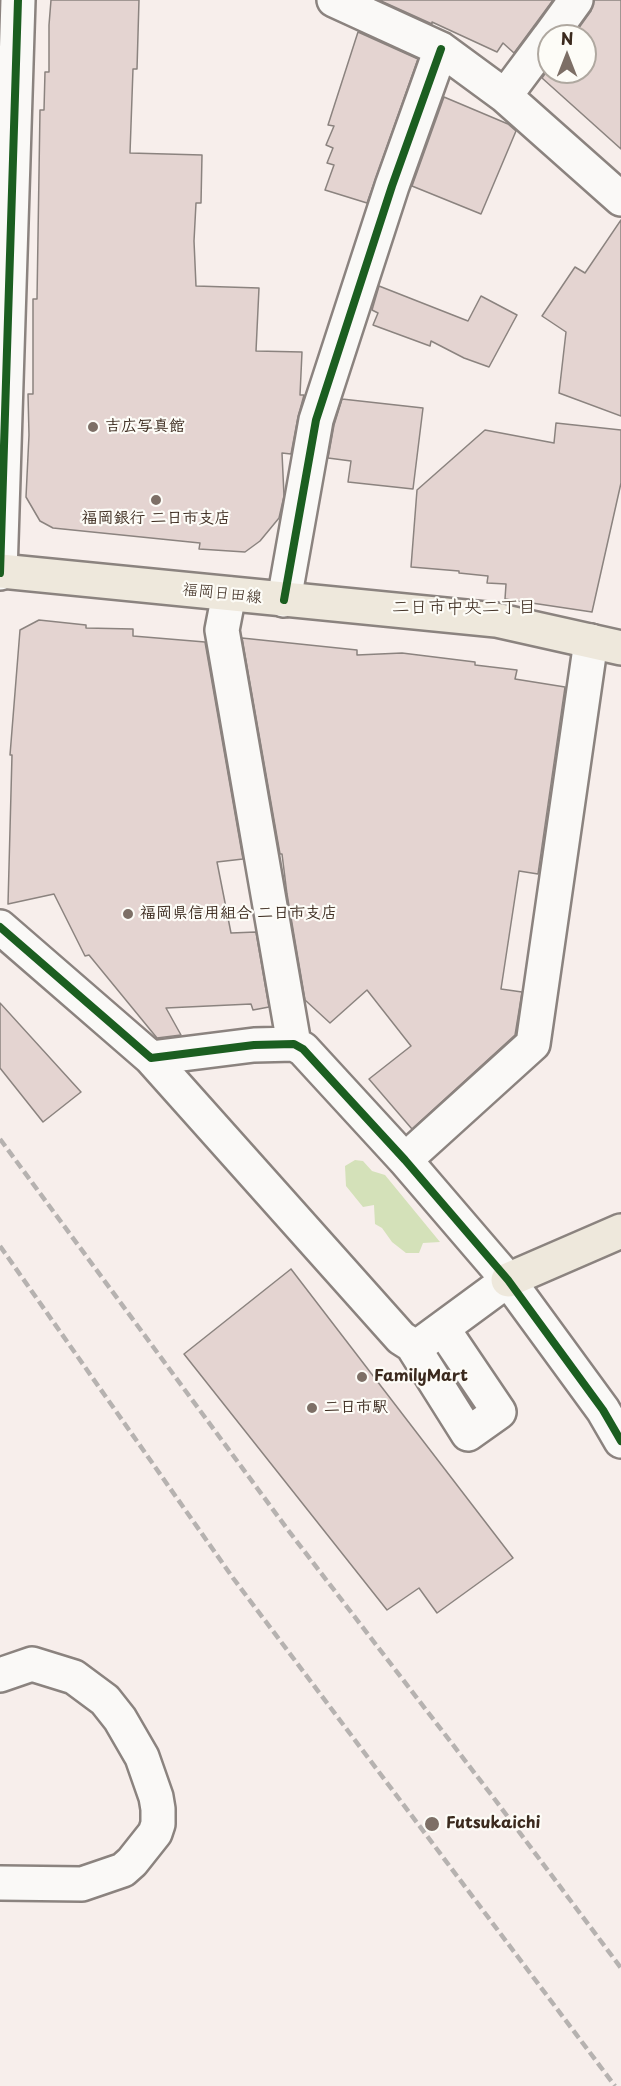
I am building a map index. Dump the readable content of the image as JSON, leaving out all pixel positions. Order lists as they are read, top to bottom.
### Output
{
  "streets": {
    "main road": ["福岡日田線"]
  },
  "districts": ["二日市中央二丁目"],
  "places": [
    "吉広写真館",
    "福岡銀行 二日市支店",
    "福岡県信用組合 二日市支店",
    "FamilyMart",
    "二日市駅",
    "Futsukaichi"
  ],
  "north": "top"
}
